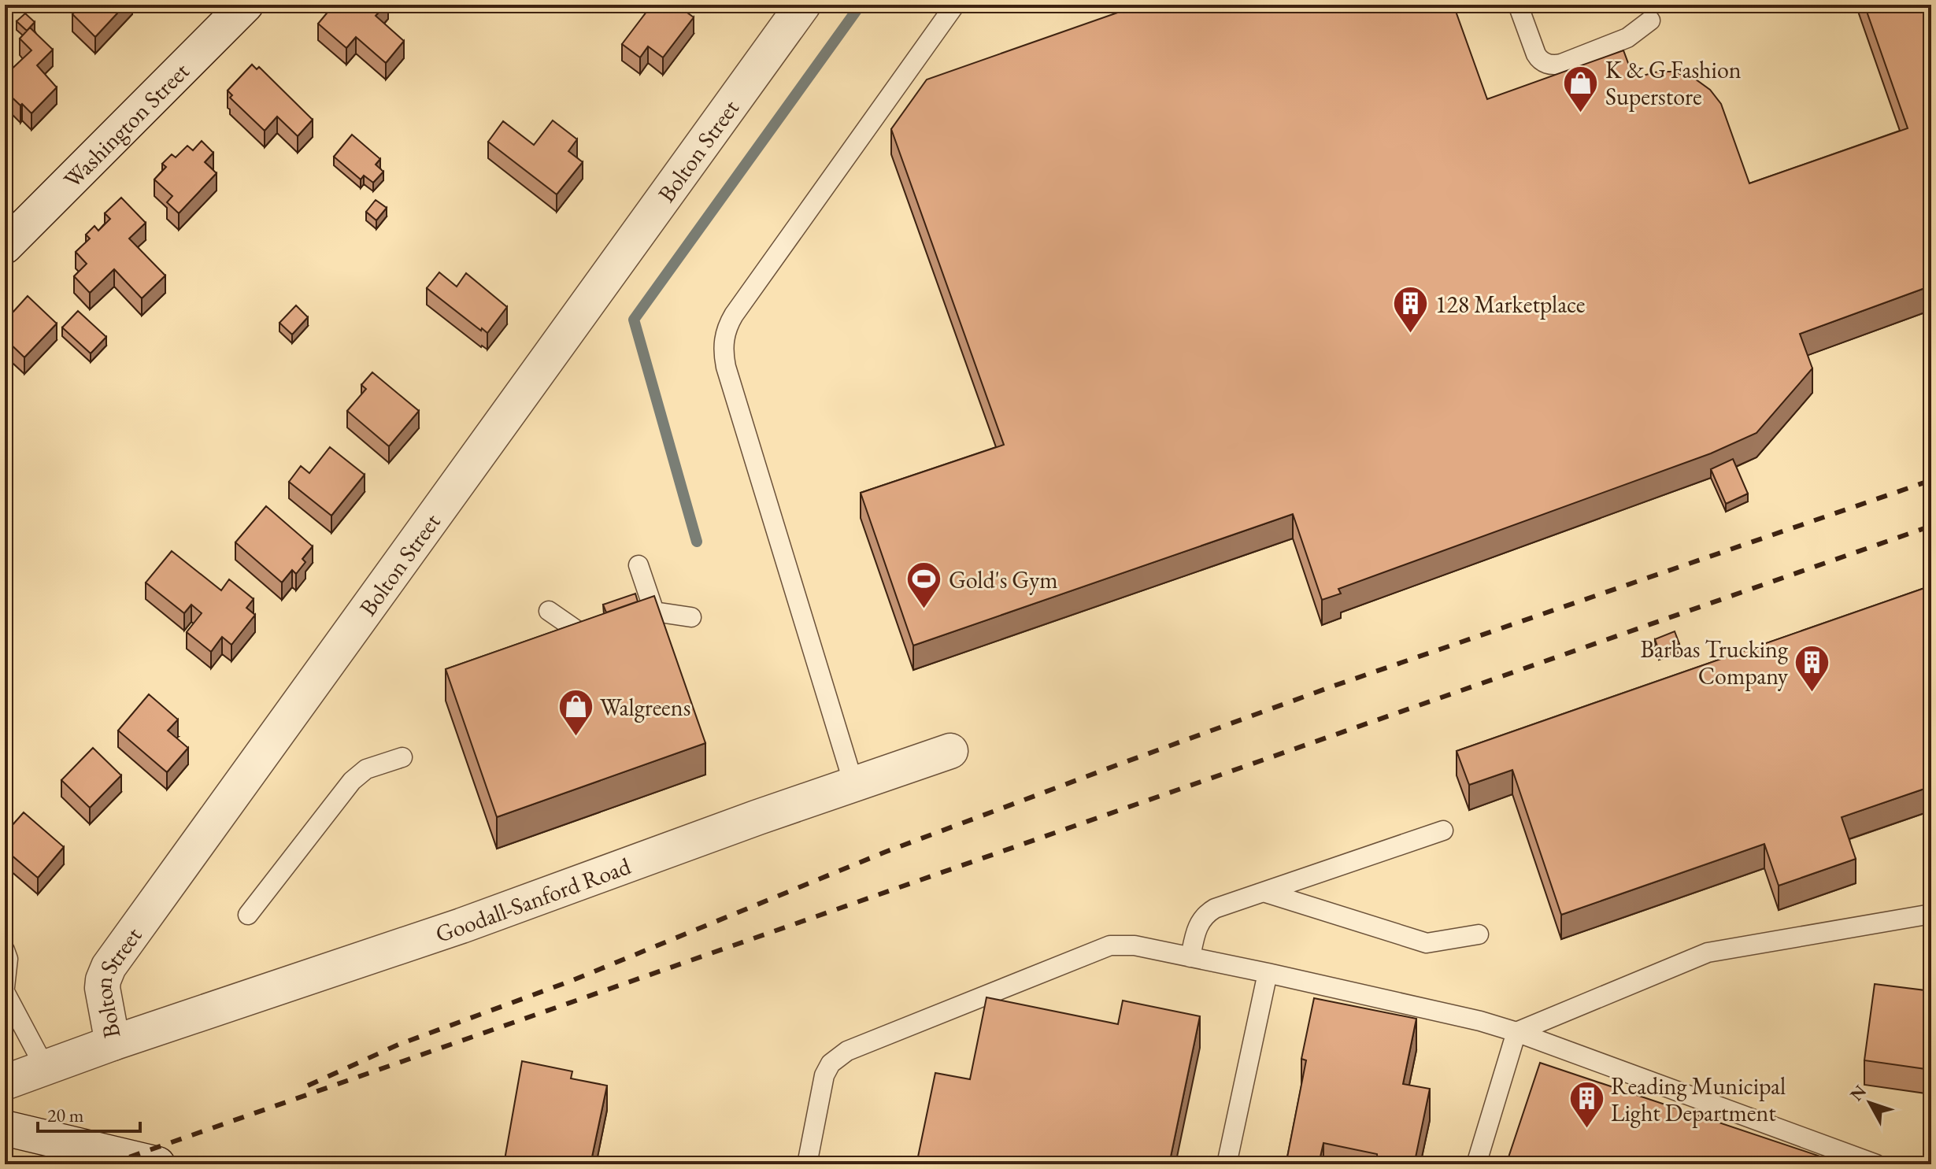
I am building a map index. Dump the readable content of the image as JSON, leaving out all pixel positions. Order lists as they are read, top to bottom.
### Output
{
  "streets": {
    "street": ["Washington Street", "Bolton Street", "Goodall-Sanford Road"]
  },
  "crossings": [
    ["Bolton Street", "Goodall-Sanford Road"]
  ],
  "places": {
    "shop": ["K & G Fashion Superstore", "Walgreens"],
    "building": ["128 Marketplace", "Barbas Trucking Company", "Reading Municipal Light Department"],
    "sports": ["Gold's Gym"]
  },
  "scale_bar": "20 m",
  "north": "top left"
}
